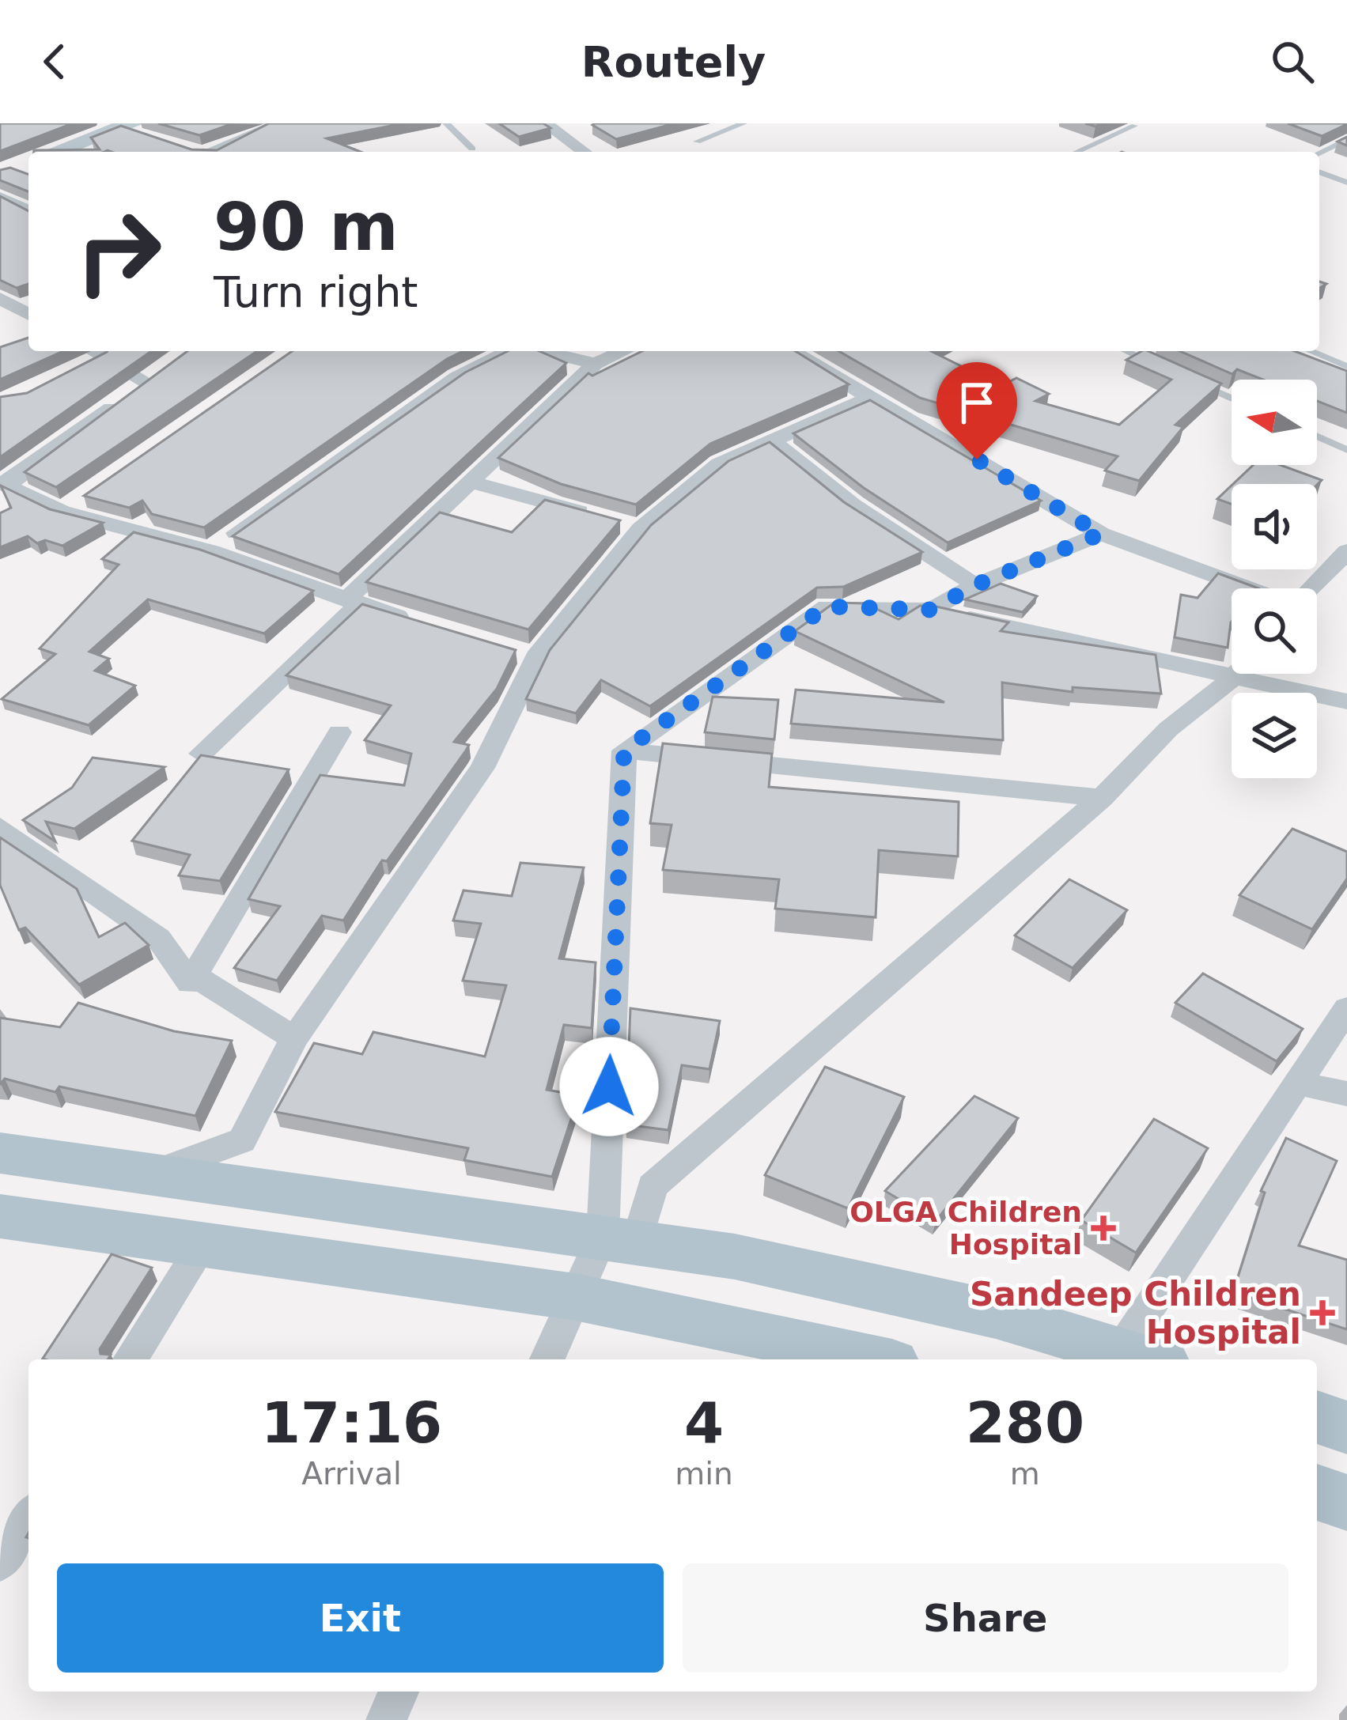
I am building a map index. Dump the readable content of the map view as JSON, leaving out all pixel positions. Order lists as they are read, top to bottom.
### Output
{
  "places": {
    "health": ["OLGA Children Hospital", "Sandeep Children Hospital"]
  },
  "north": "left",
  "page": {
    "header": "Routely",
    "turn": ["90 m", "Turn right"],
    "eta": [
      "17:16",
      "Arrival",
      "4",
      "min",
      "280",
      "m"
    ],
    "buttons": ["Exit", "Share"]
  }
}
